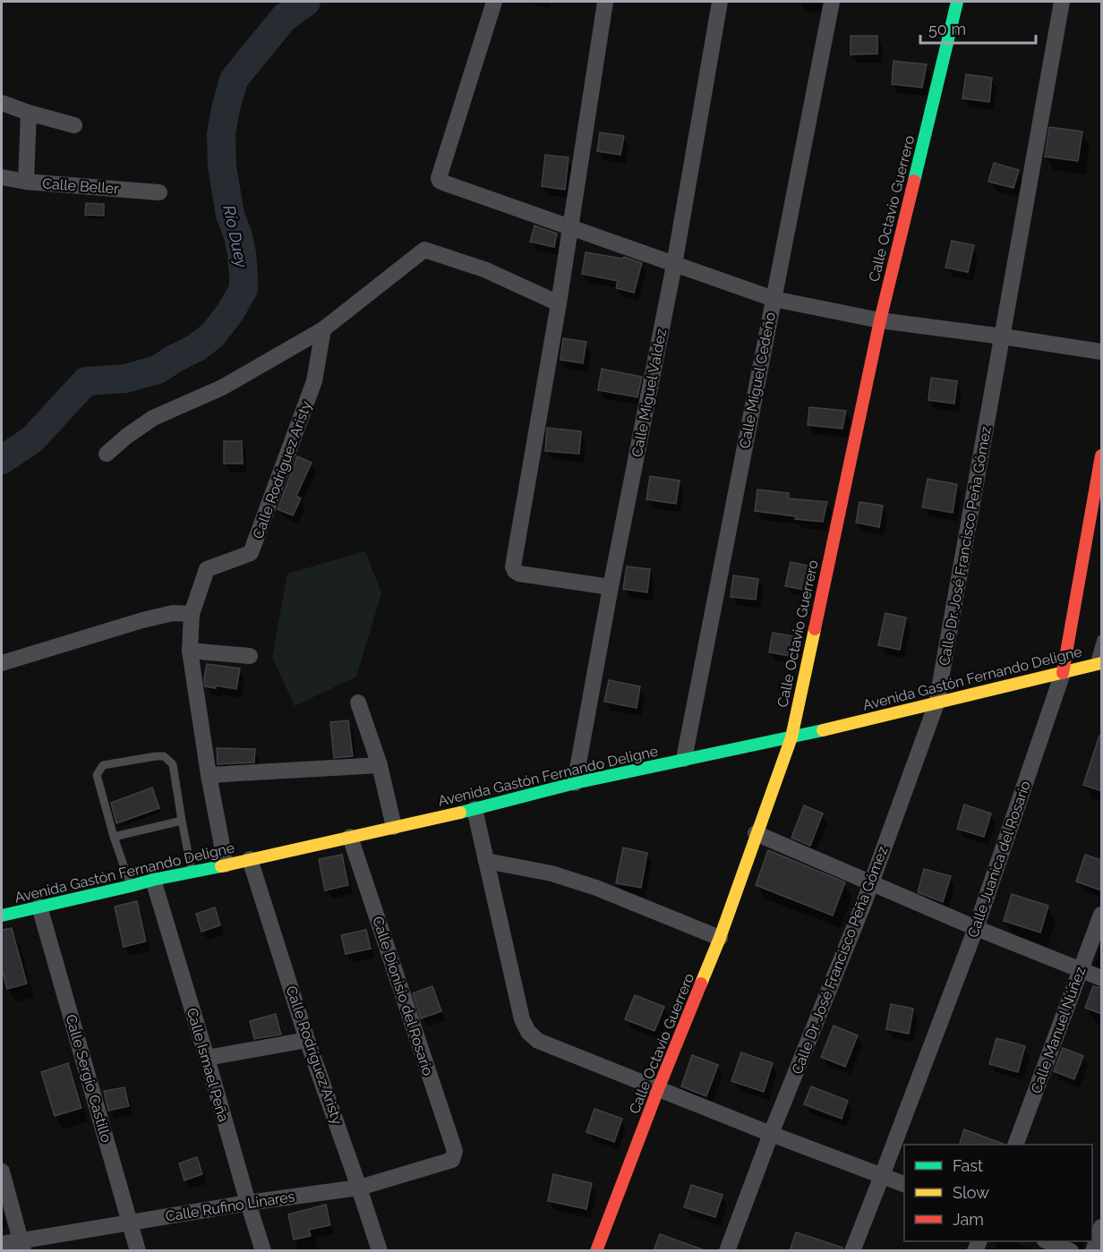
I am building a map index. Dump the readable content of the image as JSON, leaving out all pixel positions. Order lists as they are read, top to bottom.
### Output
{
  "streets": {
    "street": [
      "Calle Beller",
      "Calle Octavio Guerrero",
      "Calle Miguel Cedeño",
      "Calle Miguel Valdez",
      "Calle Rodríguez Aristy",
      "Calle Dr. José Francisco Peña Gómez",
      "Avenida Gastón Fernando Deligne",
      "Calle Juanica del Rosario",
      "Calle Dionisio del Rosario",
      "Calle Manuel Núñez",
      "Calle Ismael Peña",
      "Calle Sergio Castillo",
      "Calle Rufino Linares"
    ]
  },
  "crossings": [
    ["Calle Octavio Guerrero", "Avenida Gastón Fernando Deligne"],
    ["Calle Miguel Cedeño", "Avenida Gastón Fernando Deligne"],
    ["Calle Miguel Valdez", "Avenida Gastón Fernando Deligne"],
    ["Calle Rodríguez Aristy", "Avenida Gastón Fernando Deligne"],
    ["Calle Rodríguez Aristy", "Calle Rufino Linares"],
    ["Calle Dr. José Francisco Peña Gómez", "Avenida Gastón Fernando Deligne"],
    ["Avenida Gastón Fernando Deligne", "Calle Juanica del Rosario"],
    ["Avenida Gastón Fernando Deligne", "Calle Dionisio del Rosario"],
    ["Avenida Gastón Fernando Deligne", "Calle Ismael Peña"],
    ["Avenida Gastón Fernando Deligne", "Calle Sergio Castillo"],
    ["Calle Dionisio del Rosario", "Calle Rufino Linares"],
    ["Calle Ismael Peña", "Calle Rufino Linares"],
    ["Calle Sergio Castillo", "Calle Rufino Linares"]
  ],
  "water": ["Río Duey"],
  "legend": ["Fast", "Slow", "Jam"],
  "scale_bar": "50 m"
}
